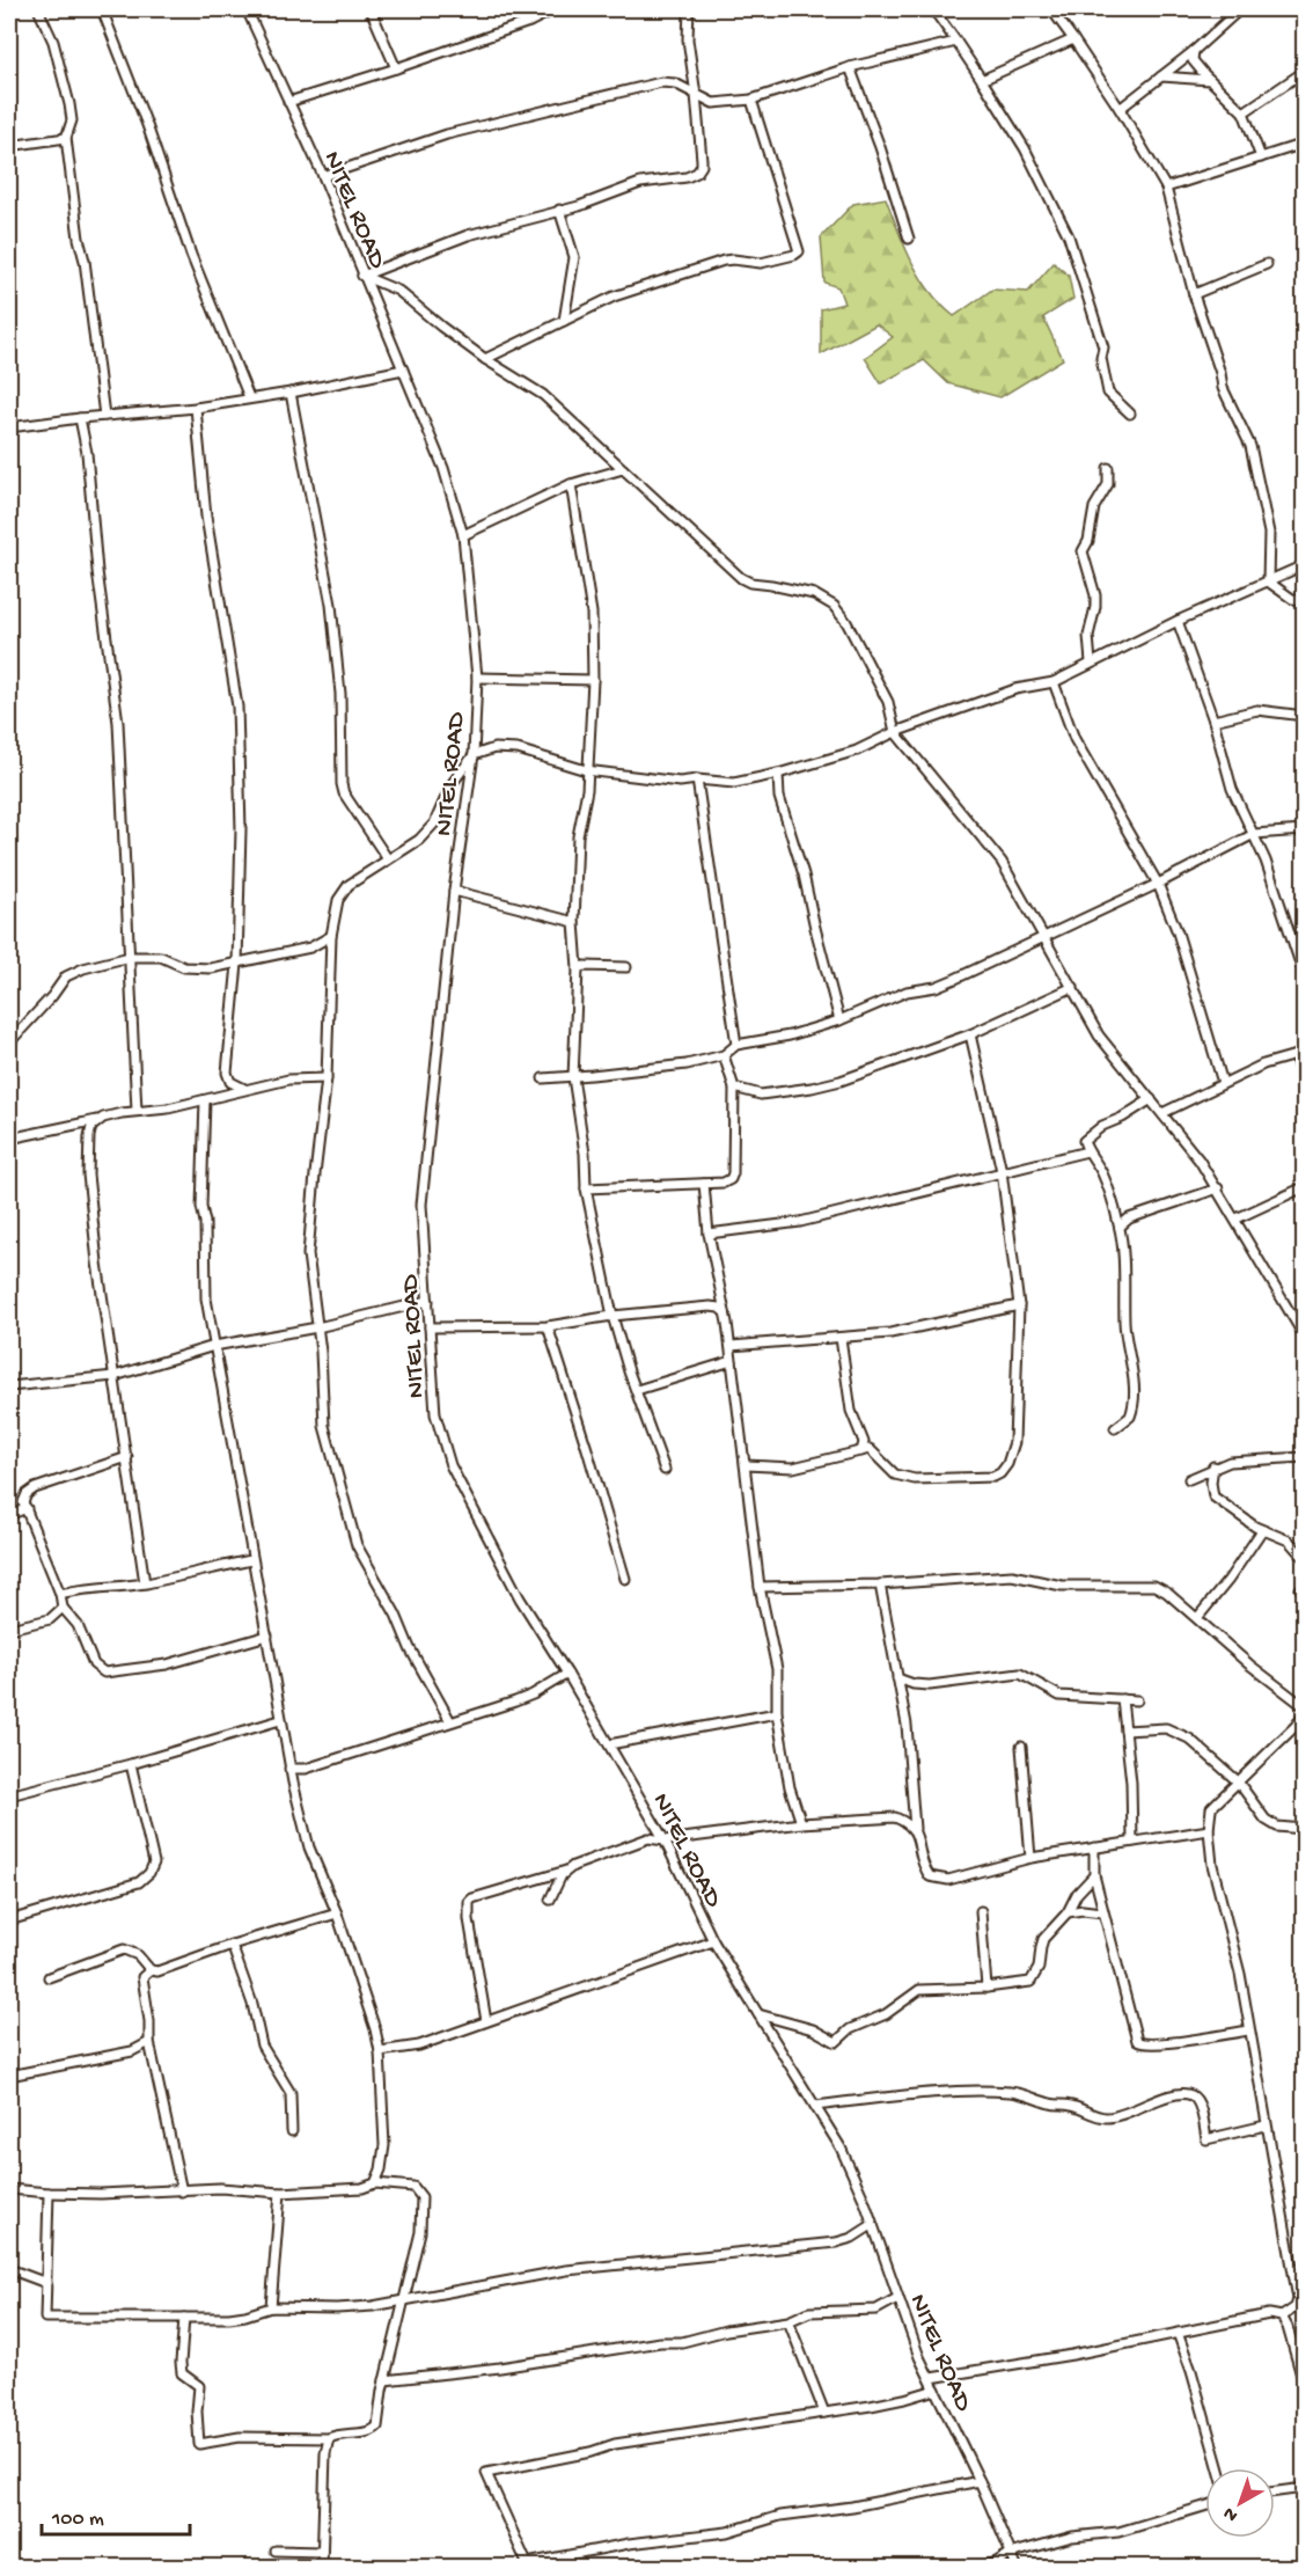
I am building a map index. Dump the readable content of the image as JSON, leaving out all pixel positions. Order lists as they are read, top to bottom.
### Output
{
  "streets": {
    "street": ["NITEL ROAD"]
  },
  "scale_bar": "100 m",
  "north": "bottom left"
}
